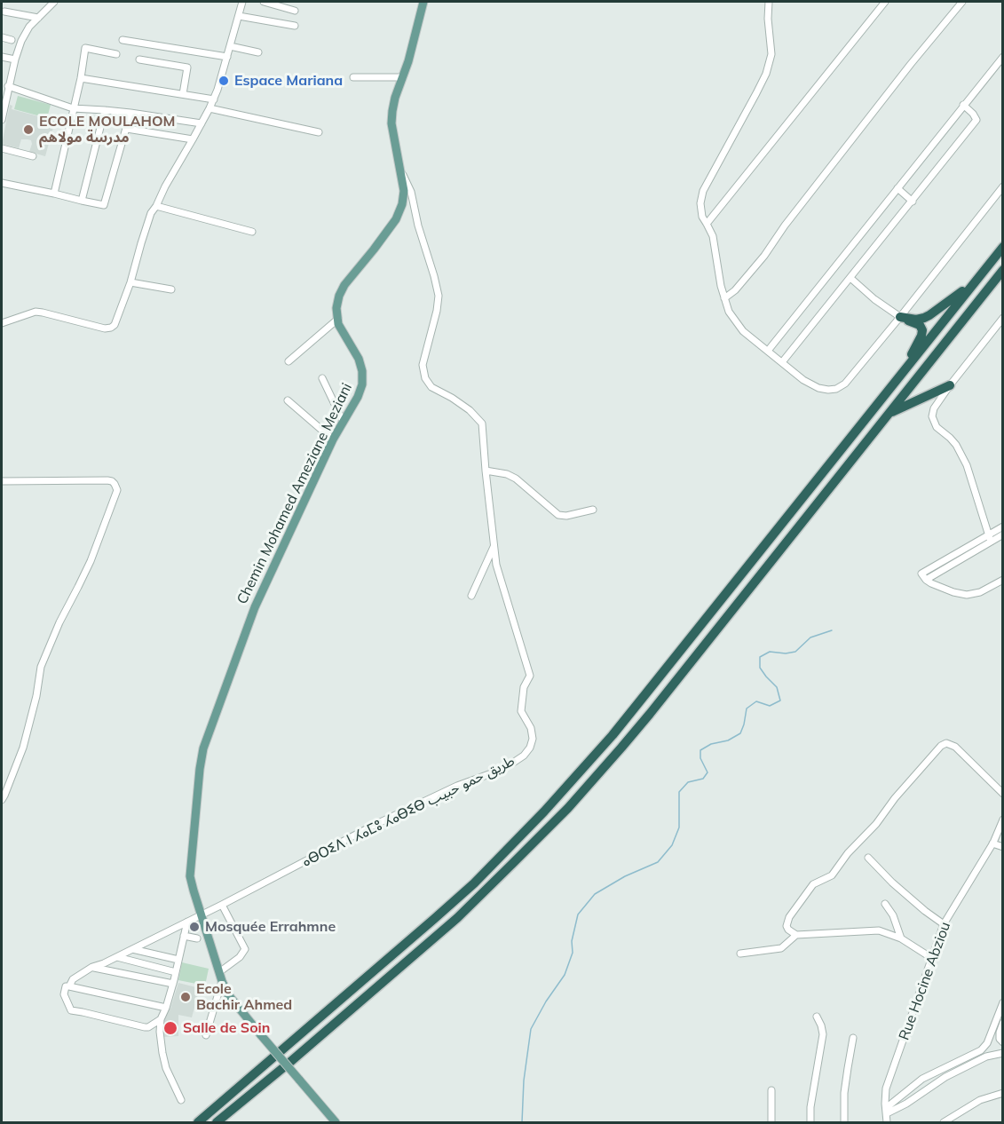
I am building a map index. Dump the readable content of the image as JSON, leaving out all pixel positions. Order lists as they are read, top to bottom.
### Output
{
  "streets": {
    "main road": ["Chemin Mohamed Ameziane Meziani"],
    "street": ["ⴰⴱⵔⵉⴷ ⵏ ⵃⴰⵎⵓ ⵃⴰⴱⵉⴱ طريق حمو حبيب", "Rue Hocine Abziou"]
  },
  "crossings": [
    ["Chemin Mohamed Ameziane Meziani", "ⴰⴱⵔⵉⴷ ⵏ ⵃⴰⵎⵓ ⵃⴰⴱⵉⴱ طريق حمو حبيب"]
  ],
  "places": [
    "Espace Mariana",
    "ECOLE MOULAHOM مدرسة مولاهم",
    "Mosquée Errahmne",
    "Ecole Bachir Ahmed",
    "Salle de Soin"
  ]
}
